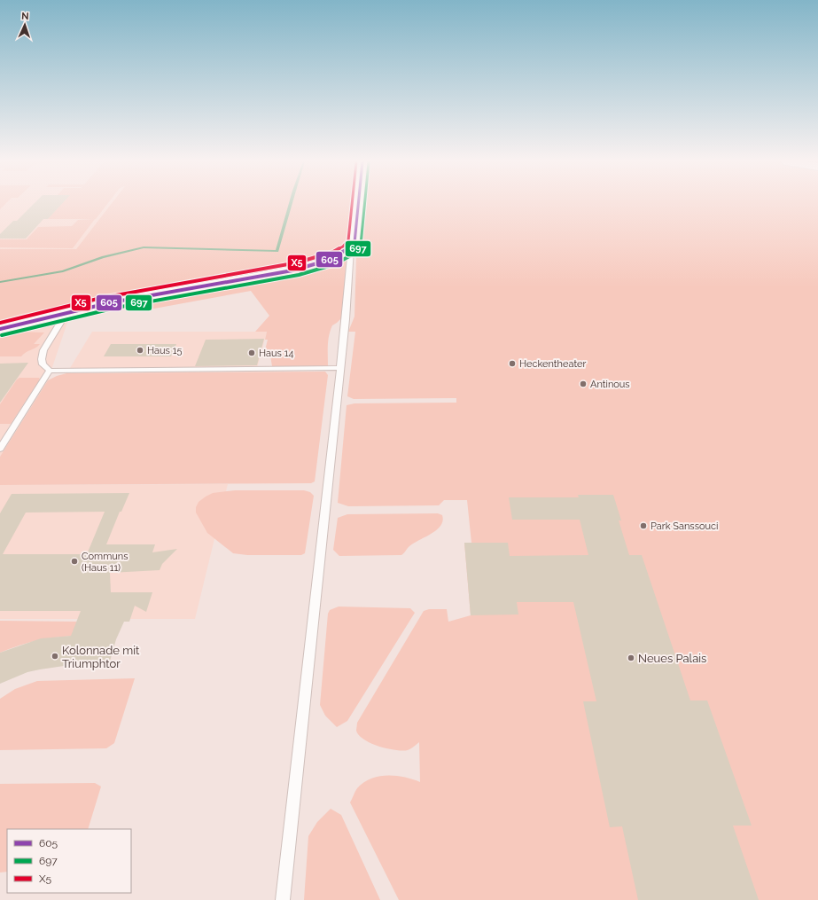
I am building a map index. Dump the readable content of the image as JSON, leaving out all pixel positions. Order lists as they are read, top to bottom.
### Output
{
  "places": [
    "Haus 15",
    "Haus 14",
    "Heckentheater",
    "Antinous",
    "Park Sanssouci",
    "Communs (Haus 11)",
    "Kolonnade mit Triumphtor",
    "Neues Palais"
  ],
  "lines": ["transit line 605", "transit line 697", "transit line X5"],
  "legend": ["605", "697", "X5"],
  "north": "top"
}
